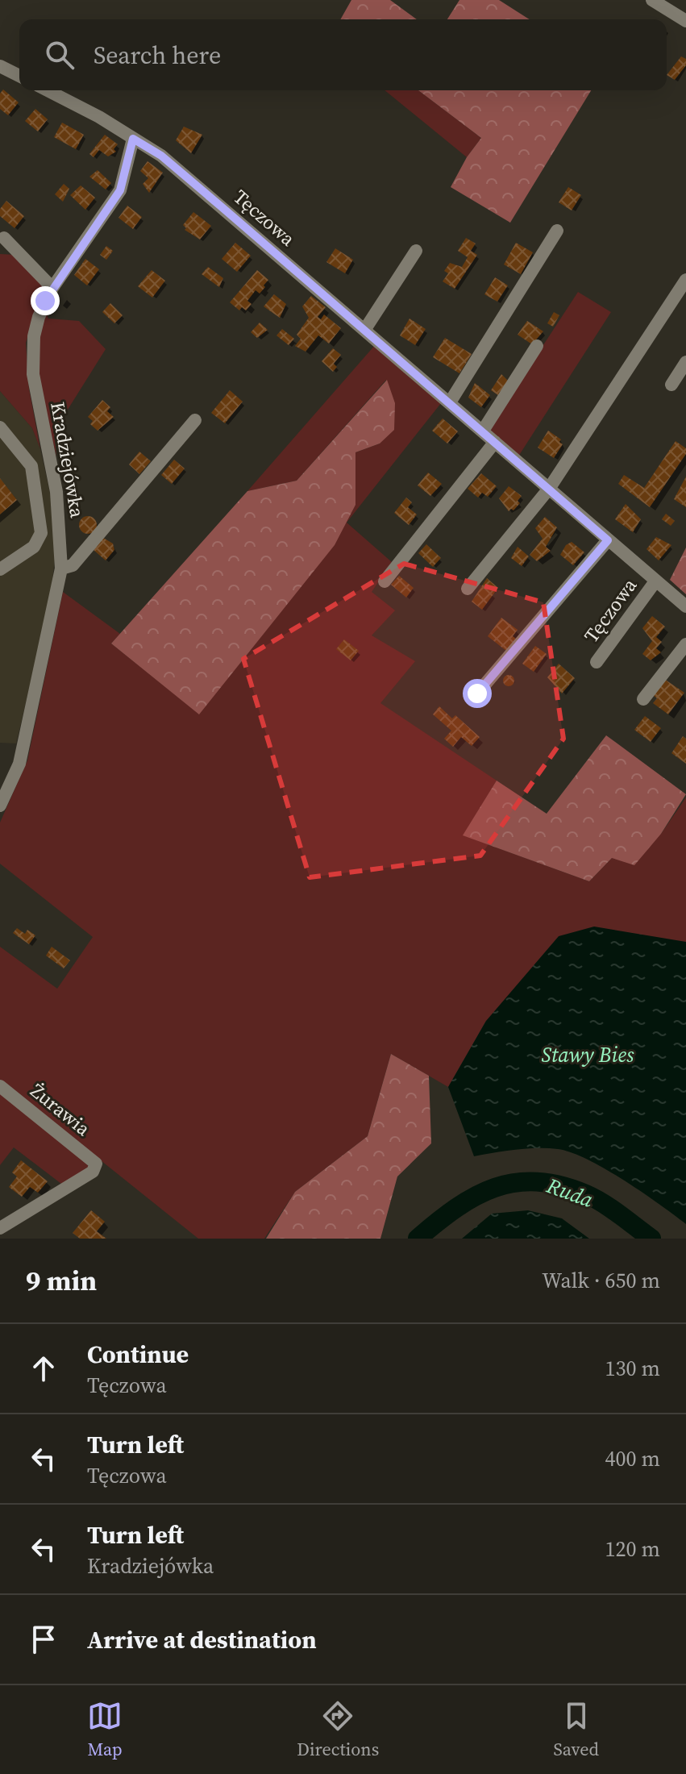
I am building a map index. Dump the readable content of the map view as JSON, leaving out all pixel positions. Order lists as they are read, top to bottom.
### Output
{
  "streets": {
    "street": ["Tęczowa", "Kradziejówka", "Żurawia"]
  },
  "crossings": [
    ["Tęczowa", "Kradziejówka"]
  ],
  "water": ["Stawy Bies", "Ruda"],
  "page": {
    "search": "Search here",
    "heading": ["9 min", "Walk · 650 m"],
    "list": [
      ["Continue", "Tęczowa", "130 m"],
      ["Turn left", "Tęczowa", "400 m"],
      ["Turn left", "Kradziejówka", "120 m"],
      "Arrive at destination"
    ],
    "nav": ["Map", "Directions", "Saved"]
  }
}
